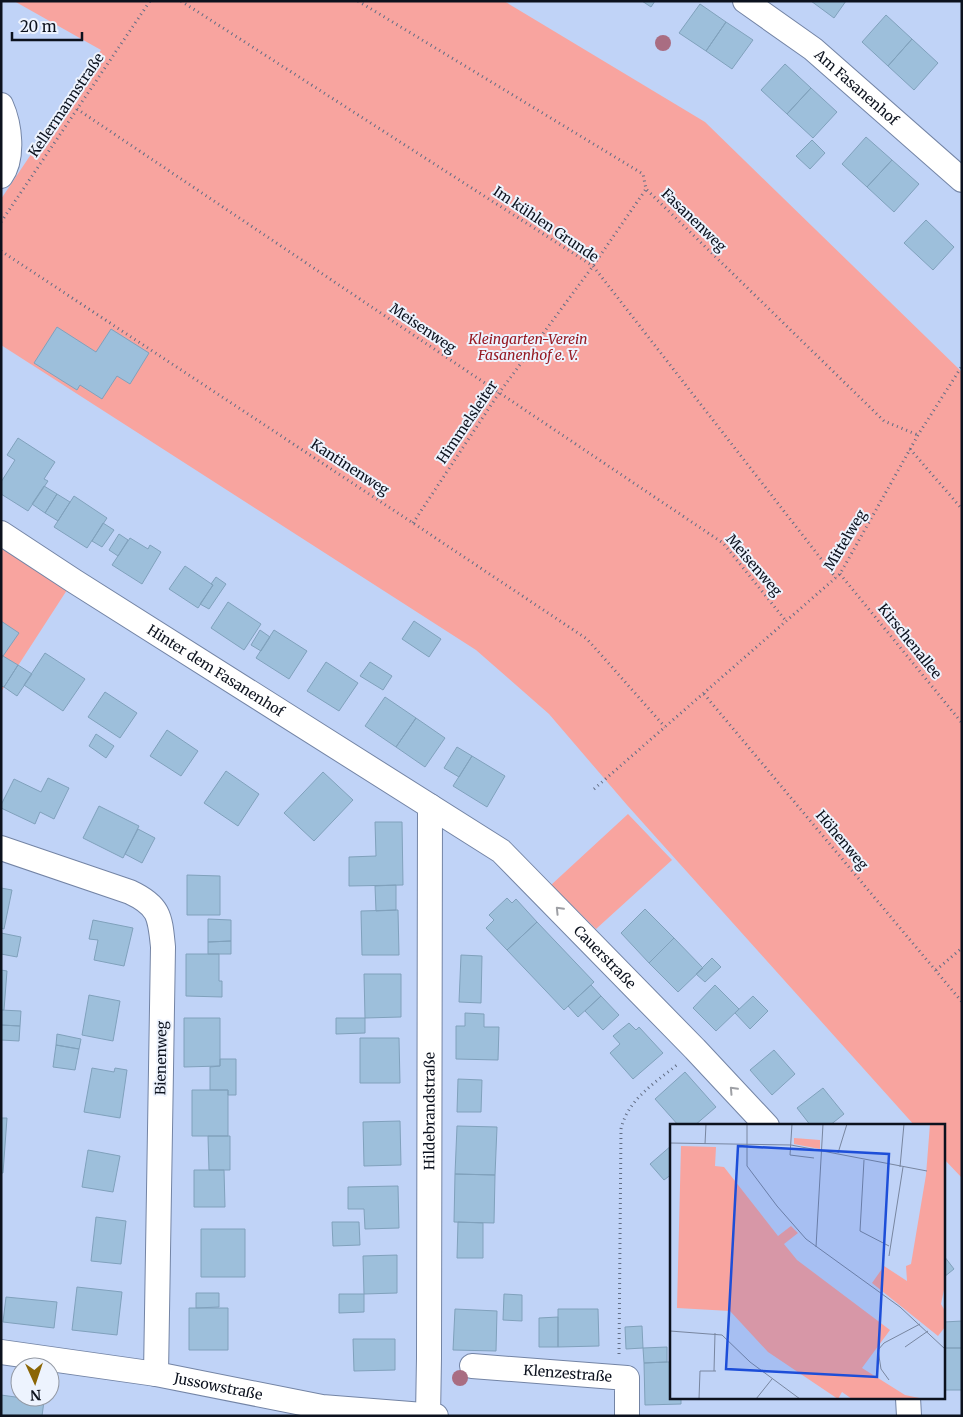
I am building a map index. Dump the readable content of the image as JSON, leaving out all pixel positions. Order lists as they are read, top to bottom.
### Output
{
  "streets": {
    "street": [
      "Am Fasanenhof",
      "Hinter dem Fasanenhof",
      "Cauerstraße",
      "Bienenweg",
      "Hildebrandstraße",
      "Klenzestraße",
      "Jussowstraße"
    ],
    "path": [
      "Kellermannstraße",
      "Fasanenweg",
      "Im kühlen Grunde",
      "Meisenweg",
      "Himmelsleiter",
      "Kantinenweg",
      "Mittelweg",
      "Kirschenallee",
      "Höhenweg"
    ]
  },
  "crossings": [
    ["Kellermannstraße", "Meisenweg"],
    ["Fasanenweg", "Himmelsleiter"],
    ["Fasanenweg", "Mittelweg"],
    ["Im kühlen Grunde", "Himmelsleiter"],
    ["Im kühlen Grunde", "Mittelweg"],
    ["Meisenweg", "Himmelsleiter"],
    ["Meisenweg", "Mittelweg"],
    ["Himmelsleiter", "Kantinenweg"],
    ["Kantinenweg", "Mittelweg"],
    ["Mittelweg", "Kirschenallee"],
    ["Mittelweg", "Höhenweg"],
    ["Hinter dem Fasanenhof", "Cauerstraße"],
    ["Hinter dem Fasanenhof", "Hildebrandstraße"],
    ["Cauerstraße", "Hildebrandstraße"],
    ["Bienenweg", "Jussowstraße"],
    ["Hildebrandstraße", "Jussowstraße"]
  ],
  "one_way": ["Cauerstraße"],
  "parks": ["Kleingarten-Verein Fasanenhof e. V."],
  "scale_bar": "20 m",
  "north": "bottom"
}
